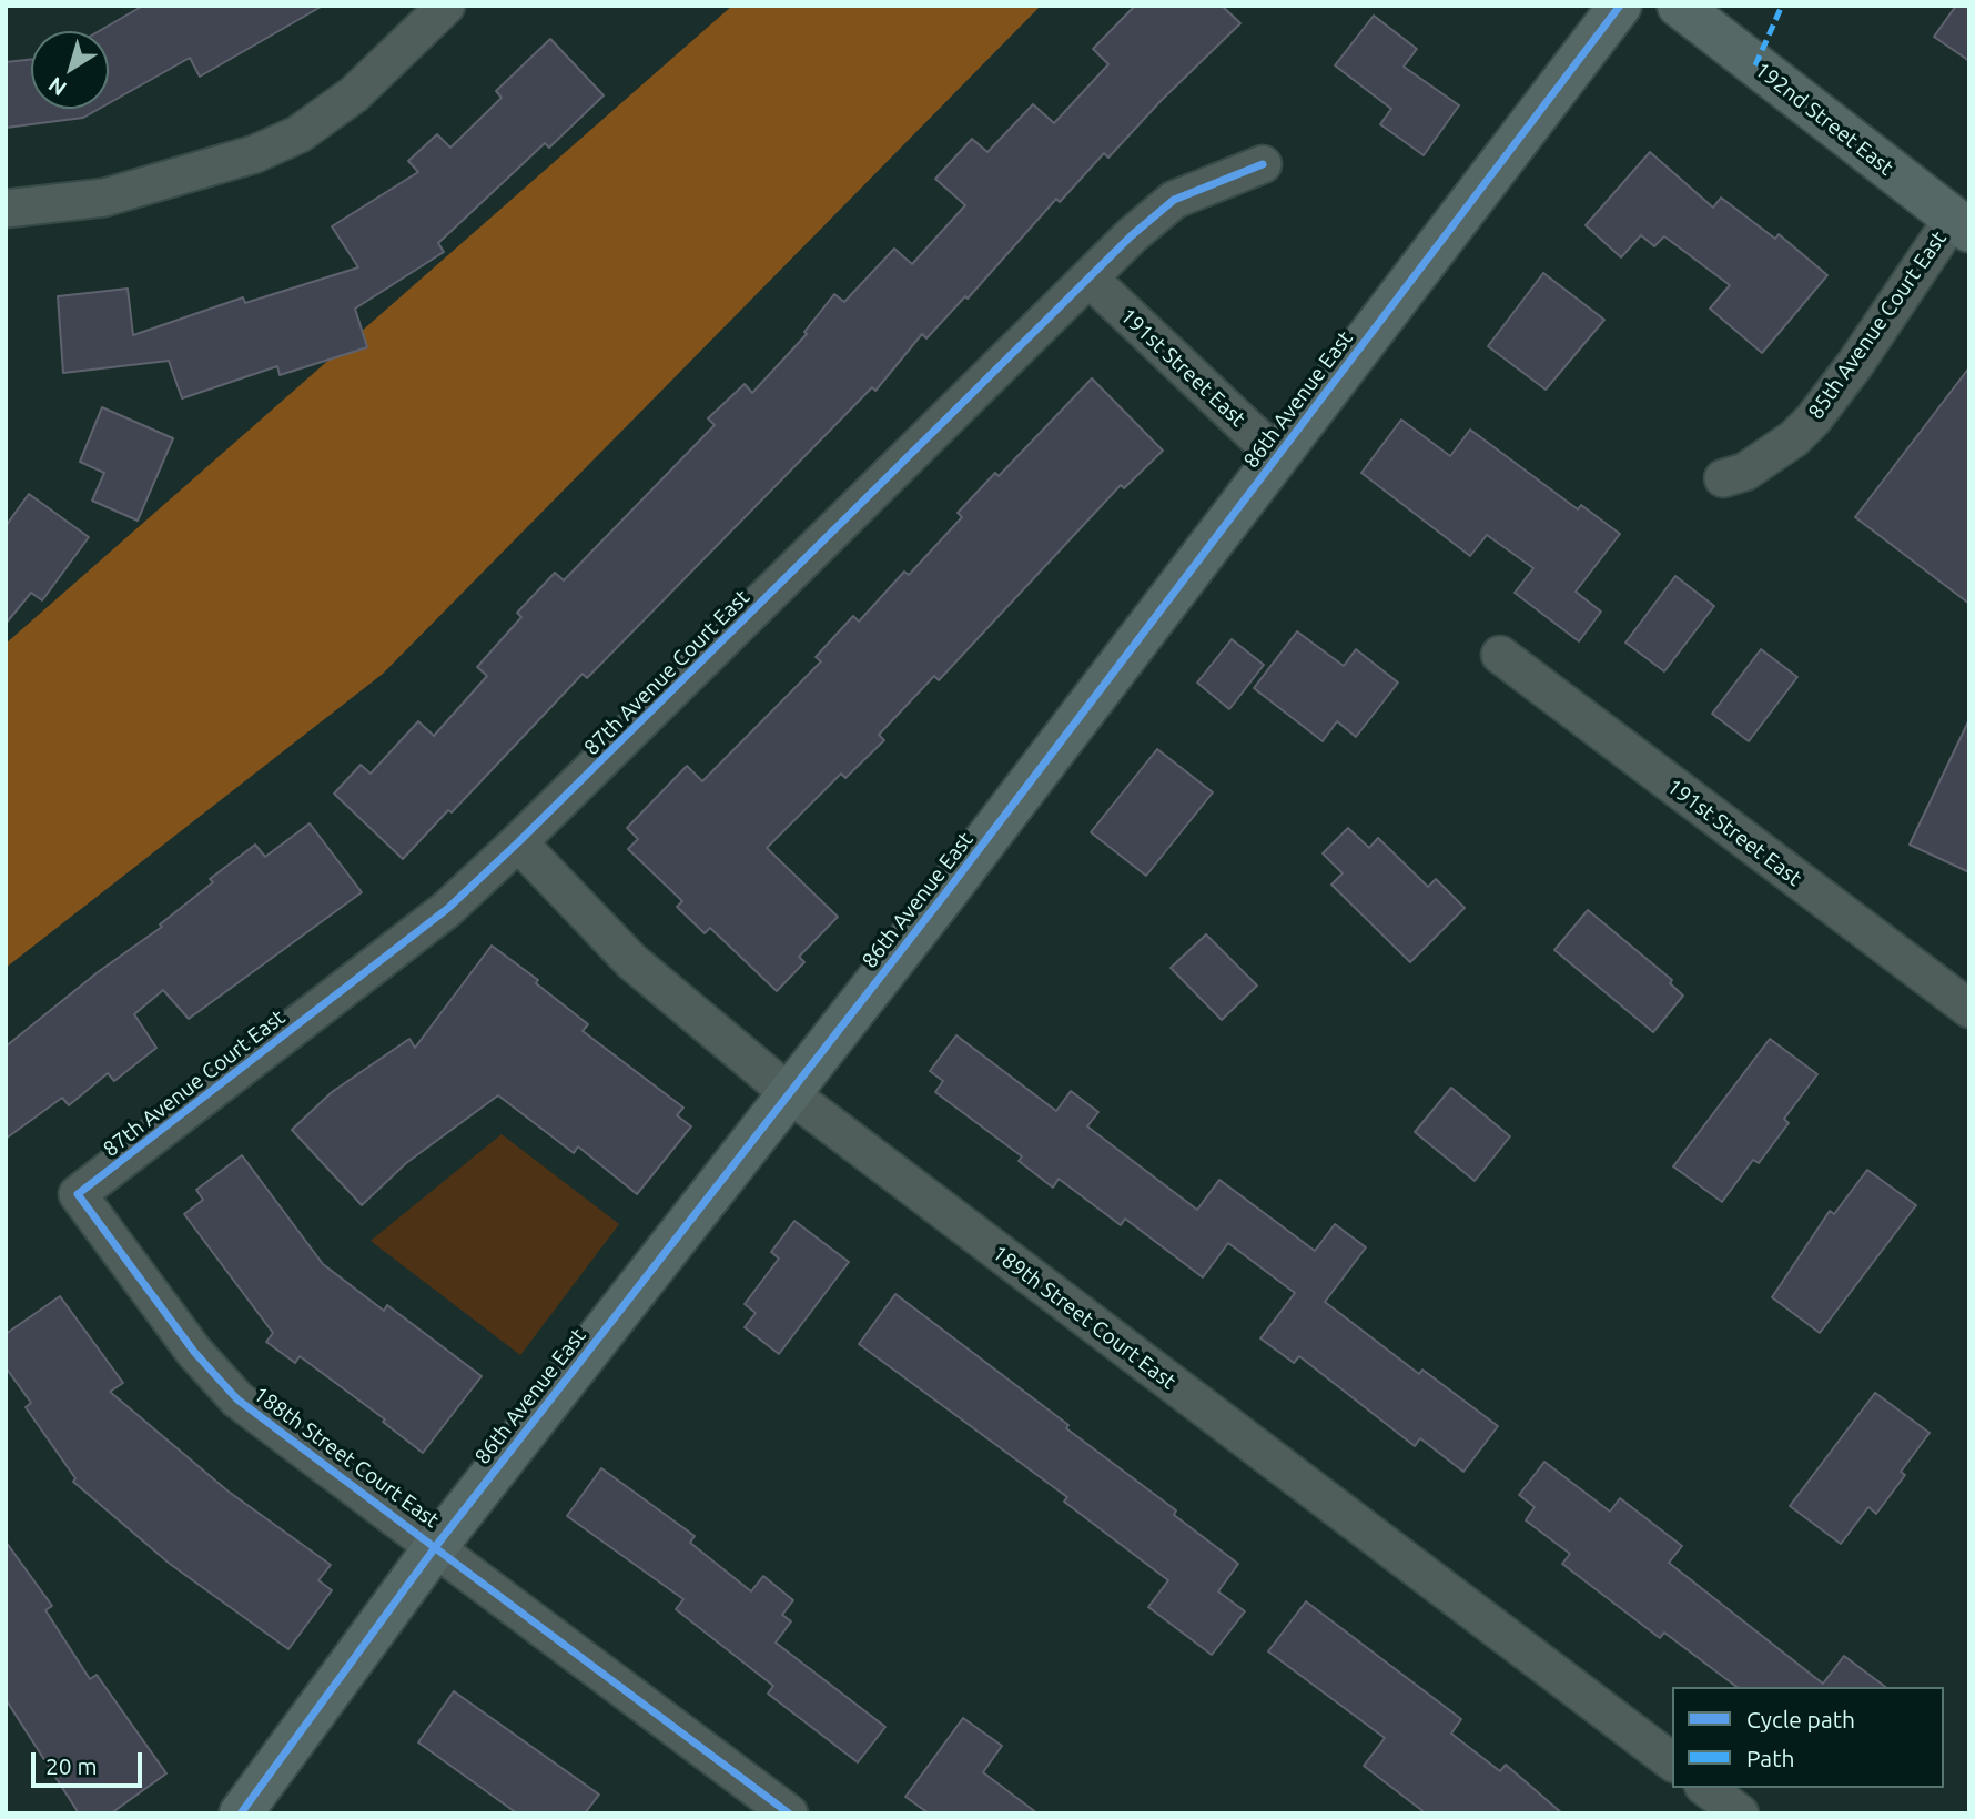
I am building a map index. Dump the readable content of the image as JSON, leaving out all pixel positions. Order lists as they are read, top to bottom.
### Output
{
  "streets": {
    "street": [
      "192nd Street East",
      "85th Avenue Court East",
      "191st Street East",
      "86th Avenue East",
      "87th Avenue Court East",
      "189th Street Court East",
      "188th Street Court East"
    ]
  },
  "crossings": [
    ["192nd Street East", "85th Avenue Court East"],
    ["191st Street East", "86th Avenue East"],
    ["191st Street East", "87th Avenue Court East"],
    ["86th Avenue East", "189th Street Court East"],
    ["86th Avenue East", "188th Street Court East"],
    ["87th Avenue Court East", "189th Street Court East"],
    ["87th Avenue Court East", "188th Street Court East"]
  ],
  "legend": ["Cycle path", "Path"],
  "scale_bar": "20 m",
  "north": "bottom left"
}
